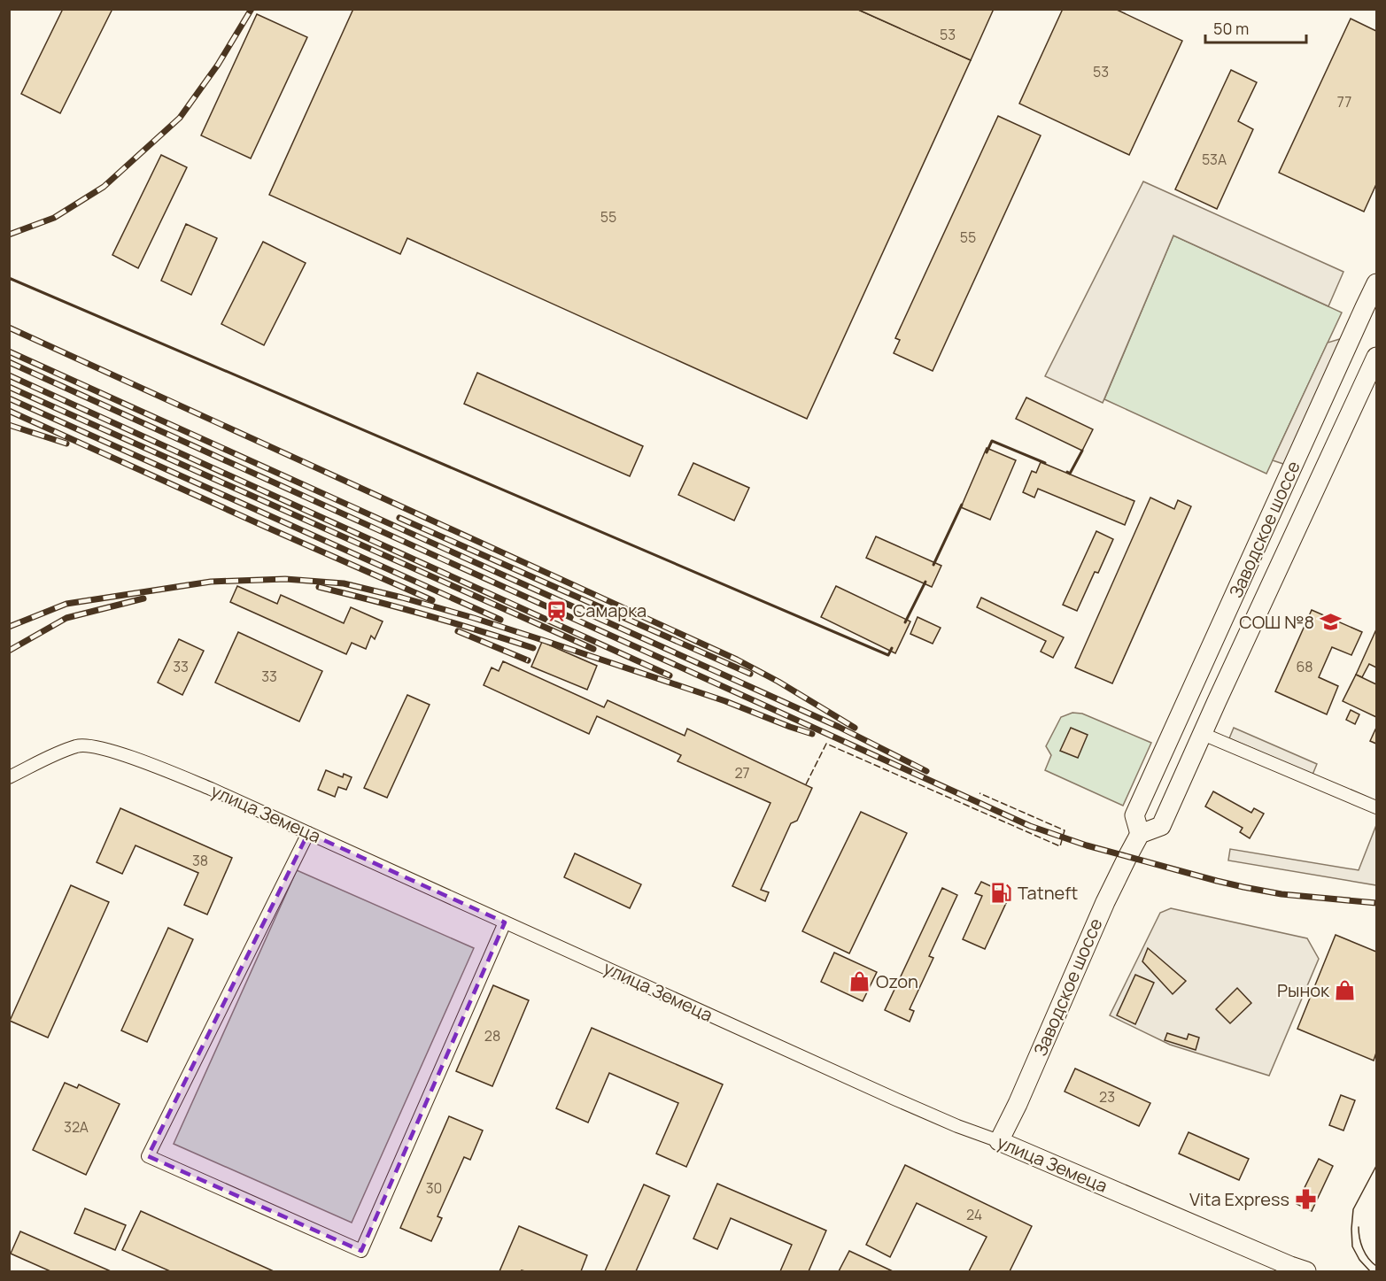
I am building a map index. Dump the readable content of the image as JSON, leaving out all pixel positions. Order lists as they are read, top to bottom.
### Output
{
  "streets": {
    "main road": ["Заводское шоссе", "улица Земеца"]
  },
  "crossings": [
    ["Заводское шоссе", "улица Земеца"]
  ],
  "places": {
    "station": ["Самарка"],
    "school or university": ["СОШ №8"],
    "fuel station": ["Tatneft"],
    "shop": ["Ozon", "Рынок"],
    "pharmacy": ["Vita Express"]
  },
  "house_numbers": [
    "53",
    "53",
    "77",
    "53А",
    "55",
    "55",
    "33",
    "68",
    "33",
    "27",
    "38",
    "28",
    "23",
    "32А",
    "30",
    "24"
  ],
  "scale_bar": "50 m"
}
